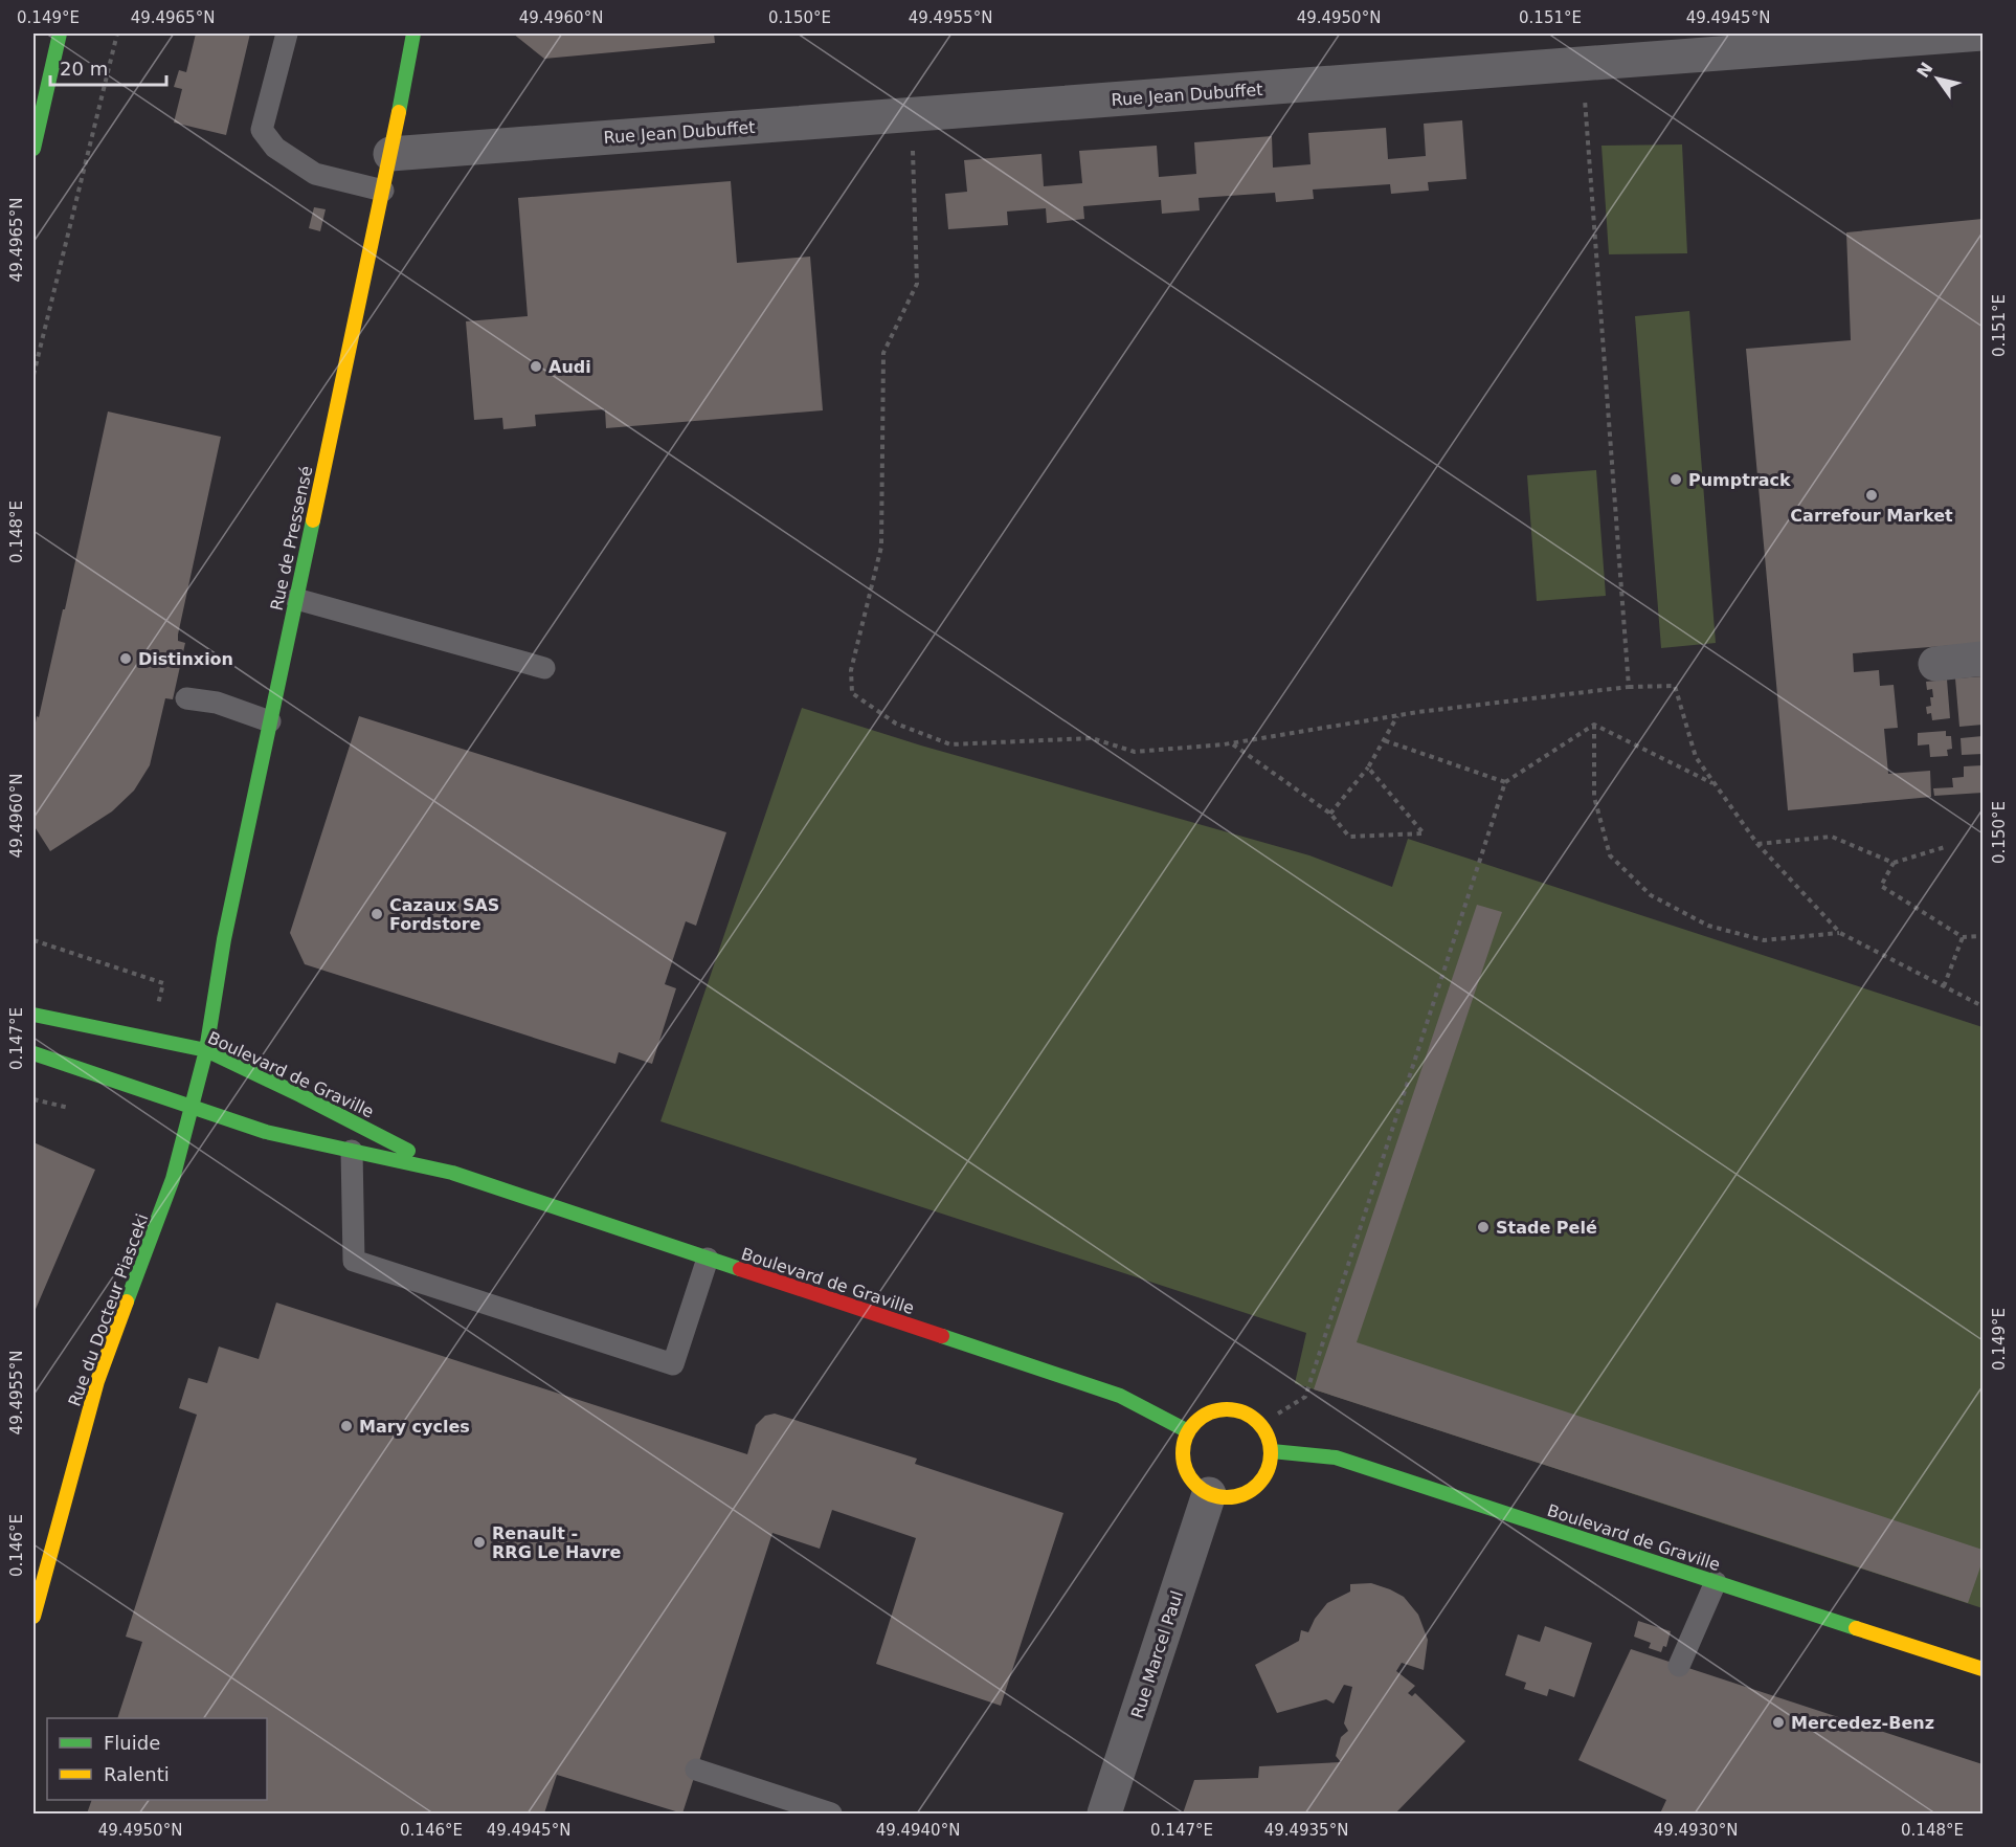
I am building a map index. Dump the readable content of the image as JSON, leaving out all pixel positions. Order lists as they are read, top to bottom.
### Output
{
  "streets": {
    "street": [
      "Rue Jean Dubuffet",
      "Rue de Pressensé",
      "Boulevard de Graville",
      "Rue du Docteur Piasceki",
      "Rue Marcel Paul"
    ]
  },
  "crossings": [
    ["Rue Jean Dubuffet", "Rue de Pressensé"],
    ["Rue de Pressensé", "Boulevard de Graville"],
    ["Rue de Pressensé", "Rue du Docteur Piasceki"],
    ["Boulevard de Graville", "Rue du Docteur Piasceki"],
    ["Boulevard de Graville", "Rue Marcel Paul"]
  ],
  "places": [
    "Audi",
    "Pumptrack",
    "Carrefour Market",
    "Distinxion",
    "Cazaux SAS Fordstore",
    "Stade Pelé",
    "Mary cycles",
    "Renault - RRG Le Havre",
    "Mercedez-Benz"
  ],
  "legend": ["Fluide", "Ralenti"],
  "scale_bar": "20 m",
  "north": "top left",
  "coordinates": [
    "0.149°E",
    "49.4965°N",
    "49.4960°N",
    "0.150°E",
    "49.4955°N",
    "49.4950°N",
    "0.151°E",
    "49.4945°N",
    "0.148°E",
    "0.147°E",
    "0.146°E",
    "49.4940°N",
    "49.4935°N",
    "49.4930°N"
  ]
}
